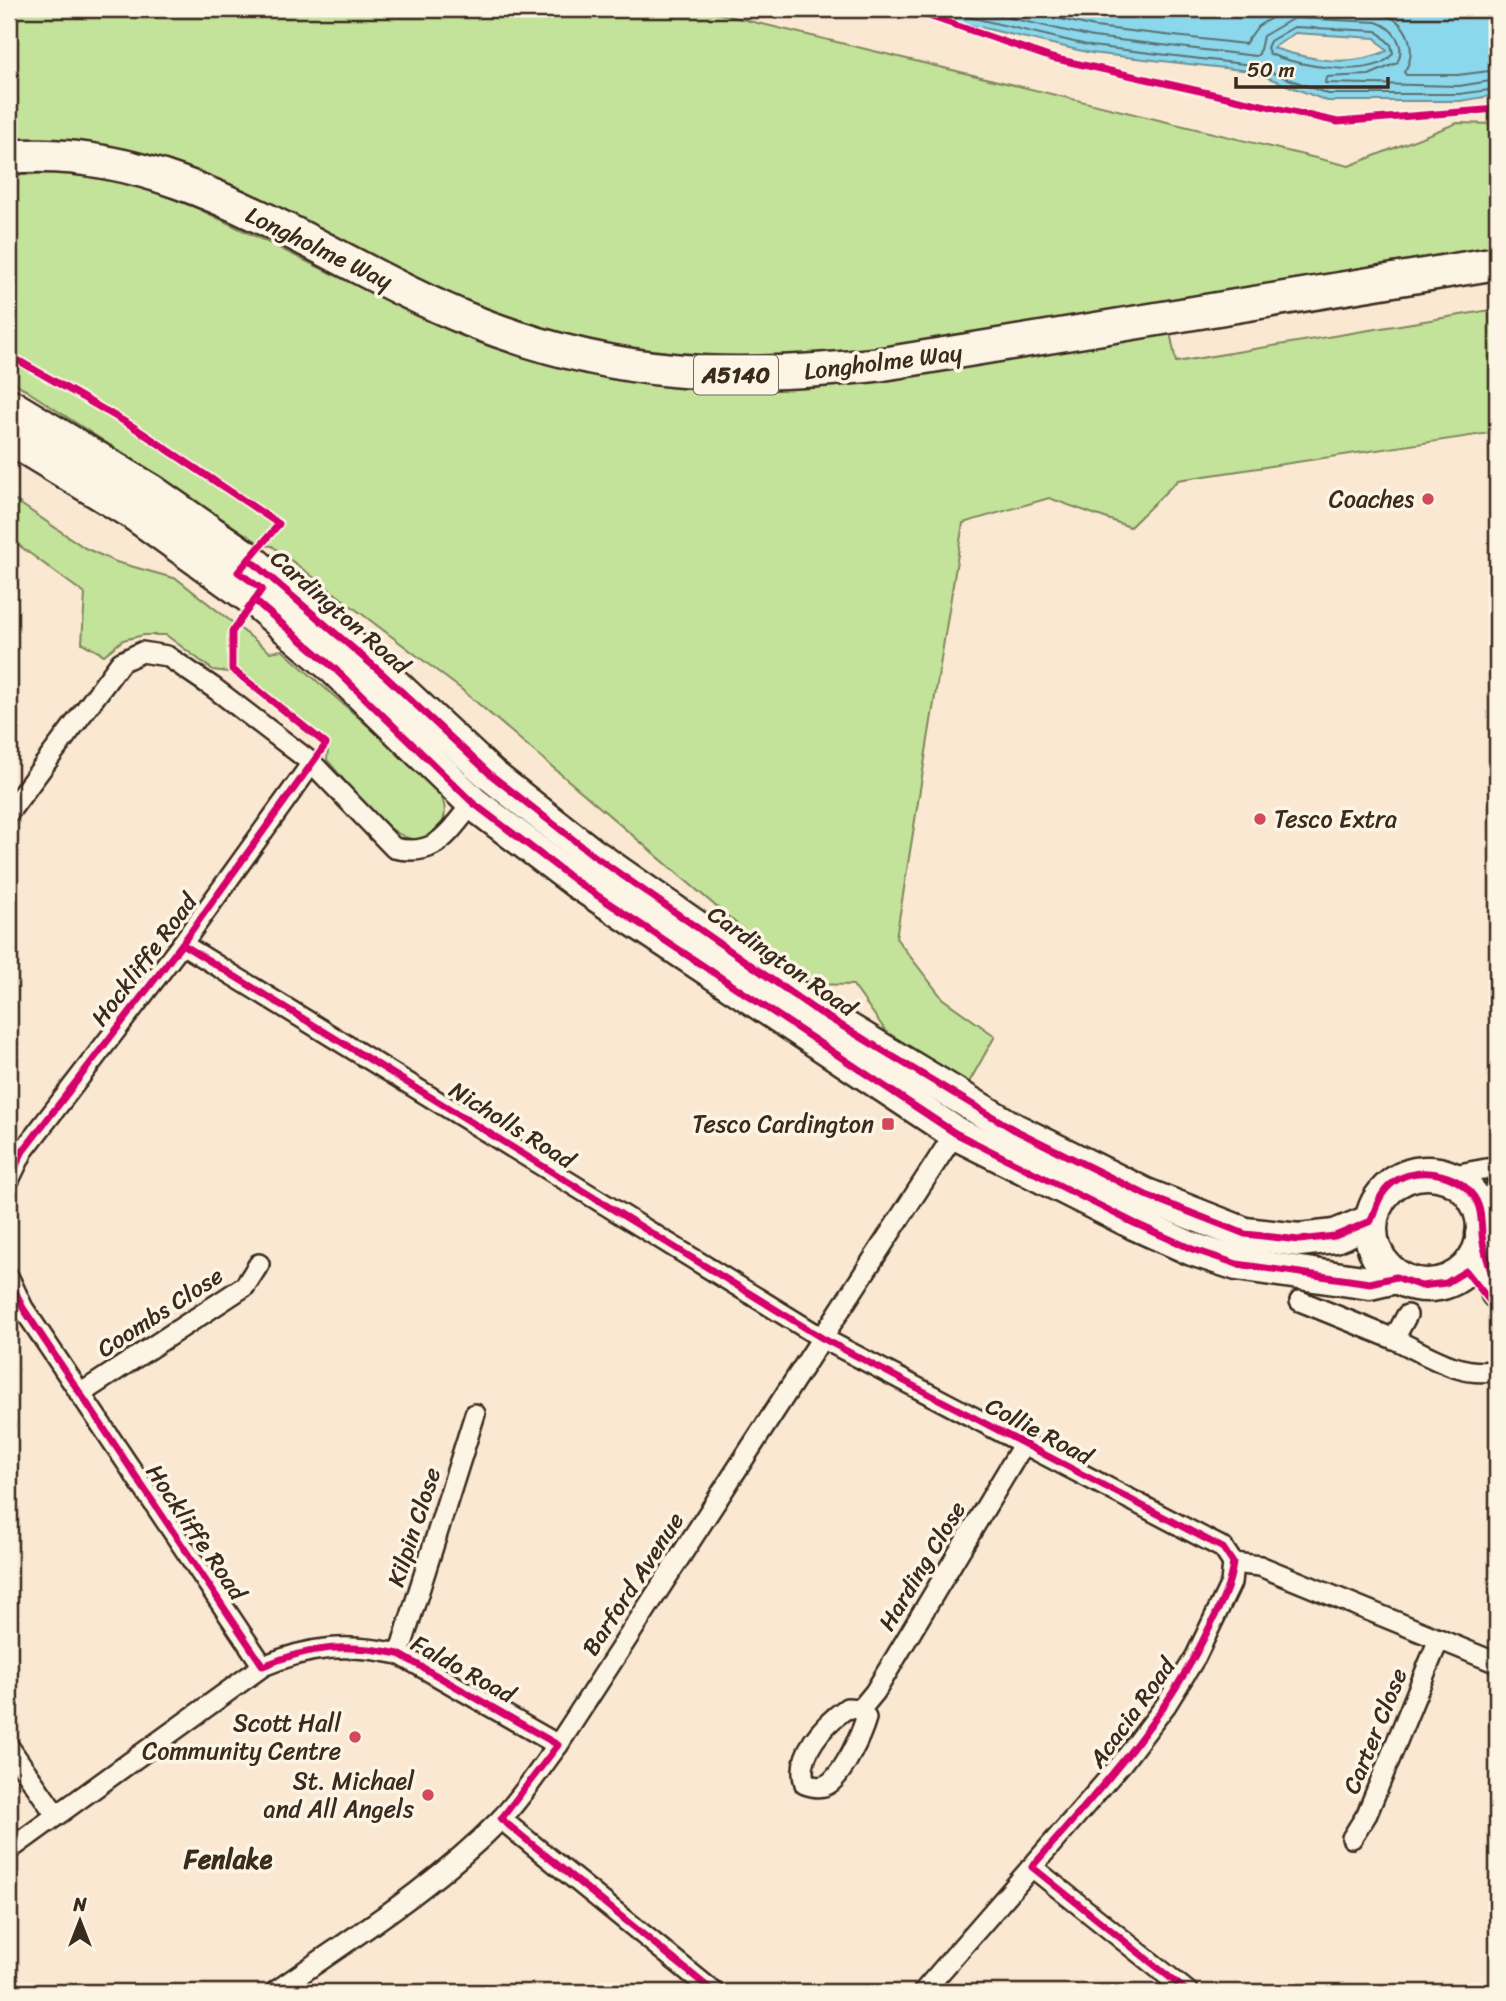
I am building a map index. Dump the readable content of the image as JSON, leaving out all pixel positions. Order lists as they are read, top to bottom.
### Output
{
  "streets": {
    "main road": ["Longholme Way", "A5140", "Cardington Road"],
    "street": [
      "Hockliffe Road",
      "Nicholls Road",
      "Coombs Close",
      "Collie Road",
      "Kilpin Close",
      "Harding Close",
      "Barford Avenue",
      "Faldo Road",
      "Acacia Road",
      "Carter Close"
    ]
  },
  "crossings": [
    ["Cardington Road", "Barford Avenue"],
    ["Hockliffe Road", "Nicholls Road"],
    ["Hockliffe Road", "Coombs Close"],
    ["Hockliffe Road", "Faldo Road"],
    ["Nicholls Road", "Collie Road"],
    ["Nicholls Road", "Barford Avenue"],
    ["Collie Road", "Harding Close"],
    ["Collie Road", "Barford Avenue"],
    ["Collie Road", "Acacia Road"],
    ["Kilpin Close", "Faldo Road"],
    ["Barford Avenue", "Faldo Road"]
  ],
  "districts": ["Fenlake"],
  "places": {
    "other": [
      "Coaches",
      "Tesco Extra",
      "Scott Hall Community Centre",
      "St. Michael and All Angels"
    ],
    "transit": ["Tesco Cardington"]
  },
  "scale_bar": "50 m",
  "north": "top"
}
